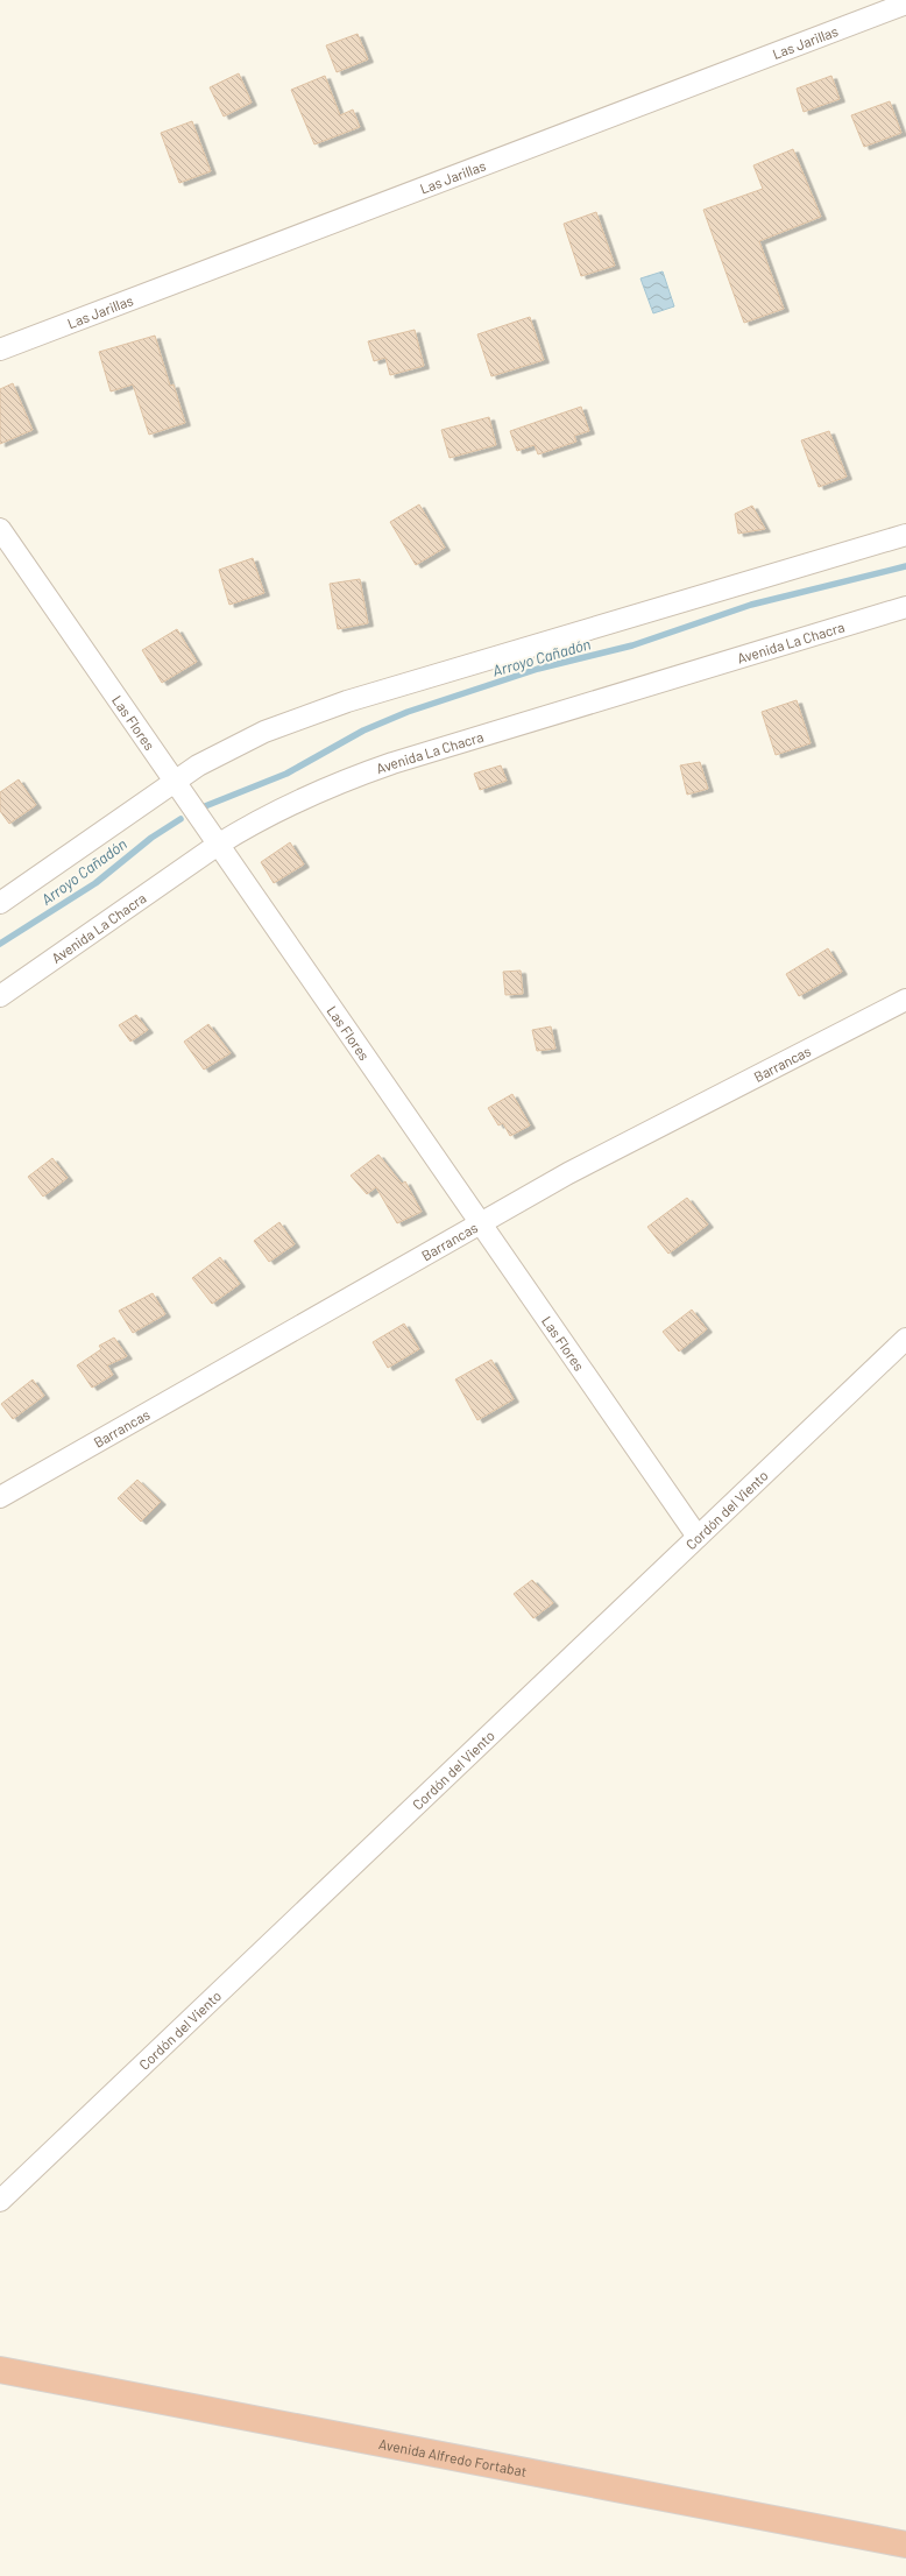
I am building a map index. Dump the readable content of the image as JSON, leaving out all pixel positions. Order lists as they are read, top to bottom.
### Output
{
  "streets": {
    "highway": ["Avenida Alfredo Fortabat"],
    "street": [
      "Las Jarillas",
      "Avenida La Chacra",
      "Las Flores",
      "Barrancas",
      "Cordón del Viento"
    ]
  },
  "crossings": [
    ["Avenida La Chacra", "Las Flores"],
    ["Las Flores", "Barrancas"],
    ["Las Flores", "Cordón del Viento"]
  ],
  "water": ["Arroyo Cañadón"]
}
